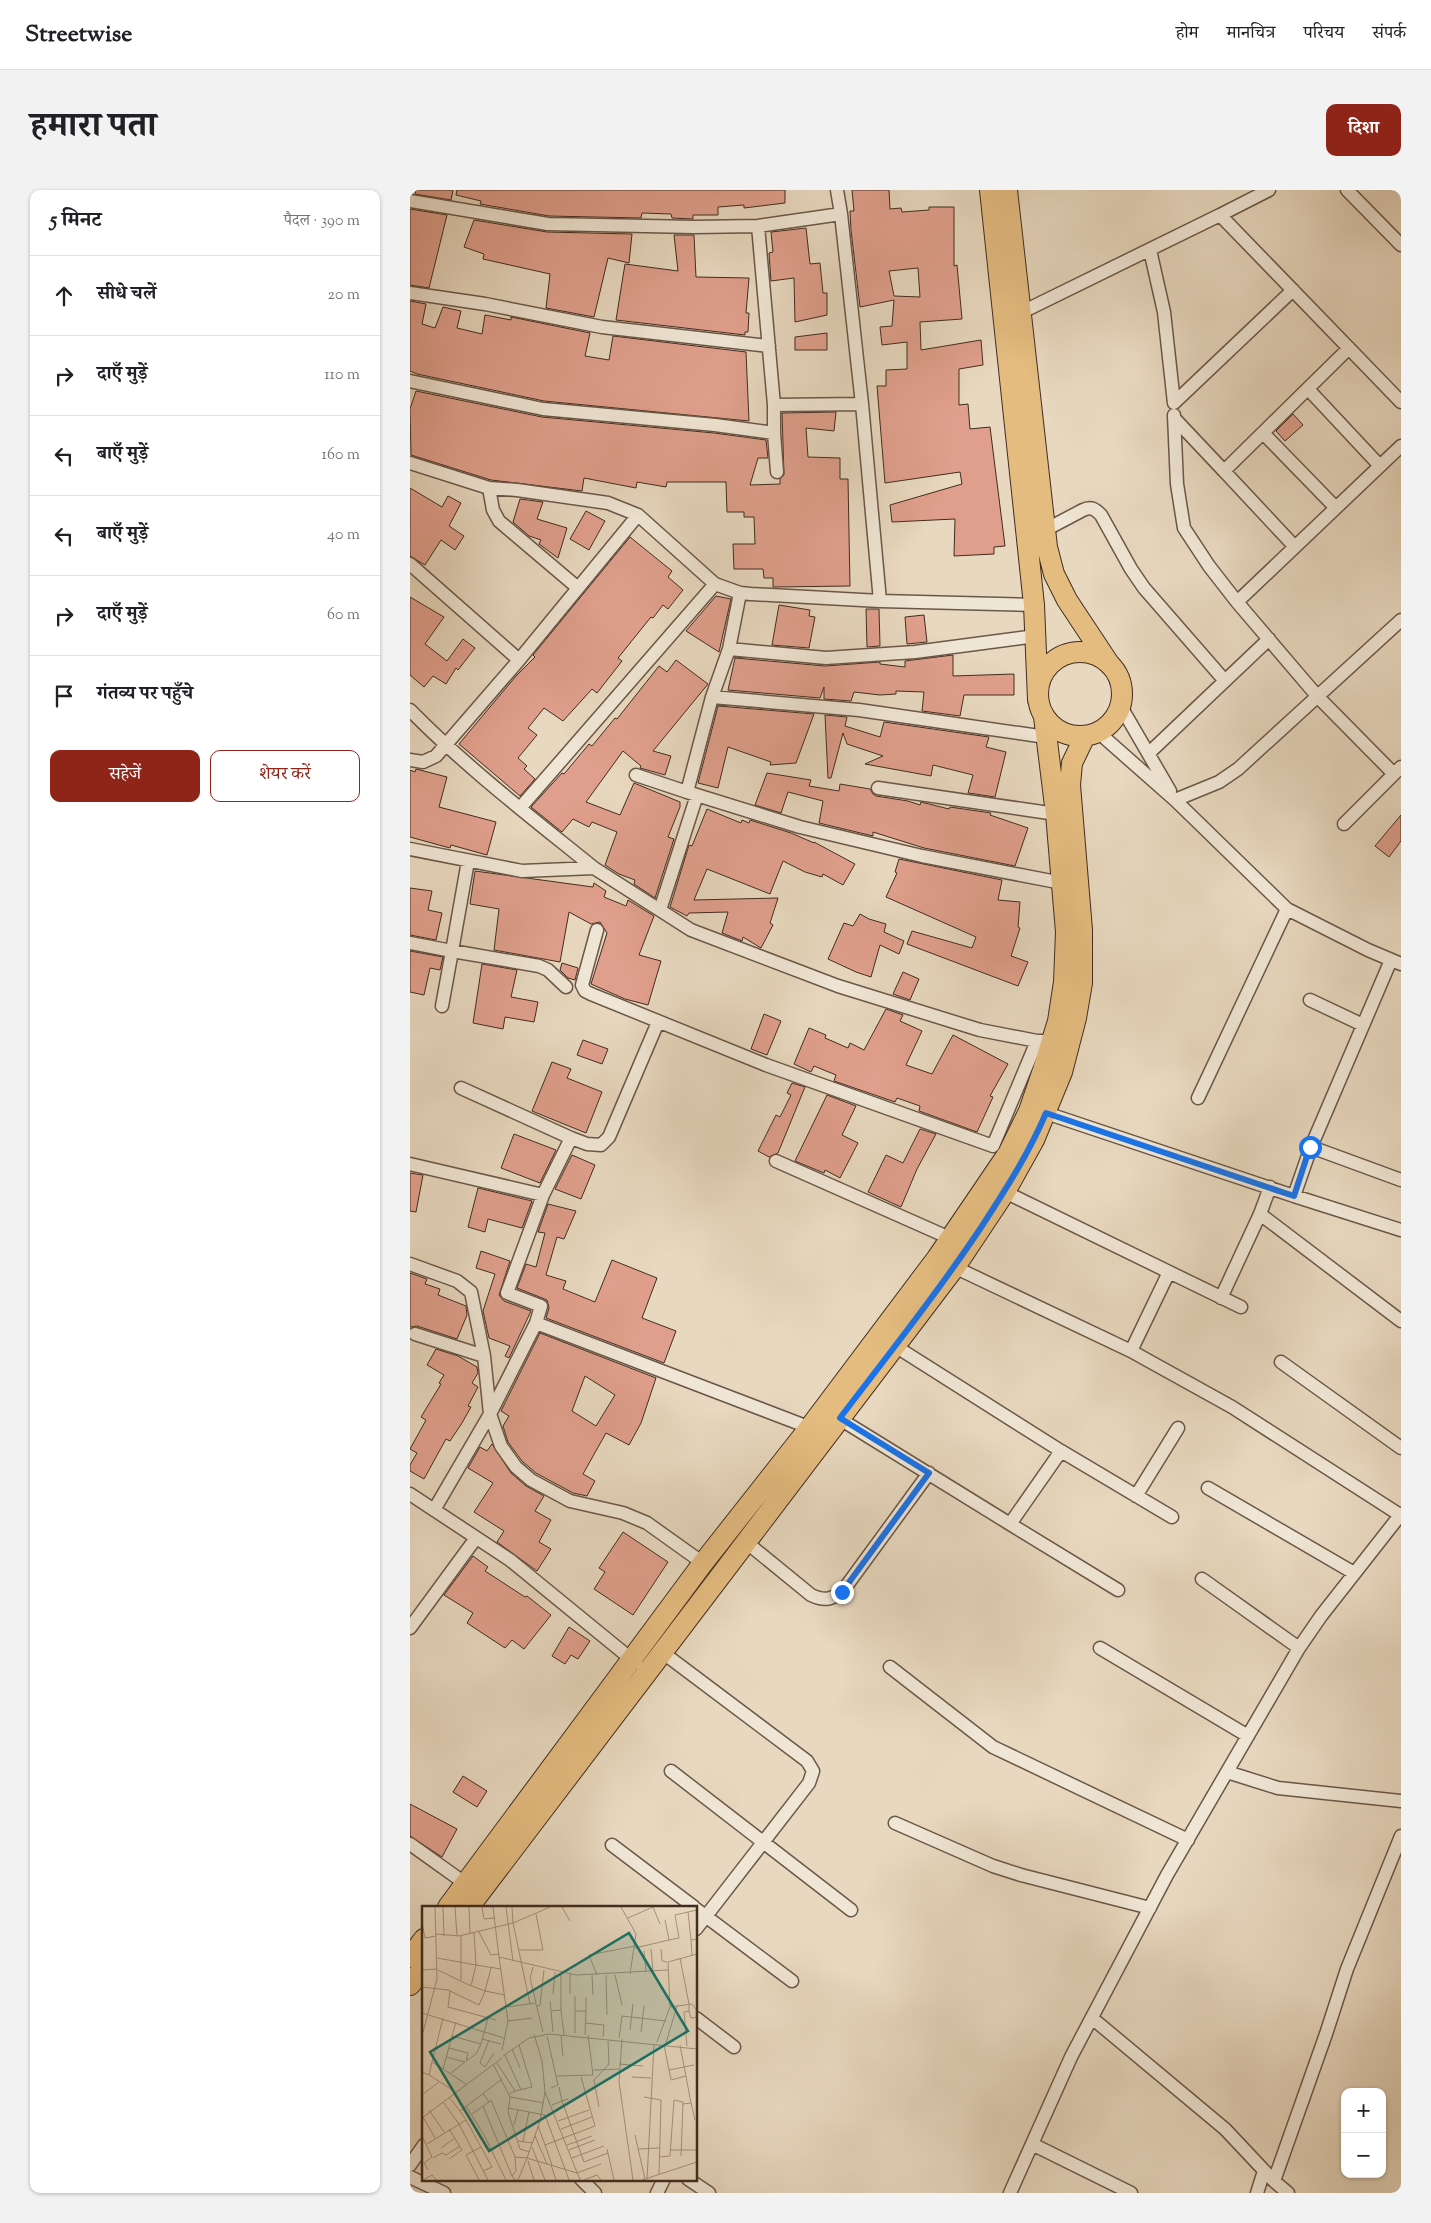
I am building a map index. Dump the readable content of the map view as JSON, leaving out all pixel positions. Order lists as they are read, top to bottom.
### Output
{
  "page": {
    "header": "Streetwise",
    "nav": [
      "होम",
      "मानचित्र",
      "परिचय",
      "संपर्क"
    ],
    "title": "हमारा पता",
    "buttons": [
      "दिशा",
      ["सहेजें", "शेयर करें"]
    ],
    "heading": ["5 मिनट", "पैदल · 390 m"],
    "list": [
      ["सीधे चलें", "20 m"],
      ["दाएँ मुड़ें", "110 m"],
      ["बाएँ मुड़ें", "160 m"],
      ["बाएँ मुड़ें", "40 m"],
      ["दाएँ मुड़ें", "60 m"],
      "गंतव्य पर पहुँचे"
    ],
    "map_buttons": ["+", "−"]
  }
}
